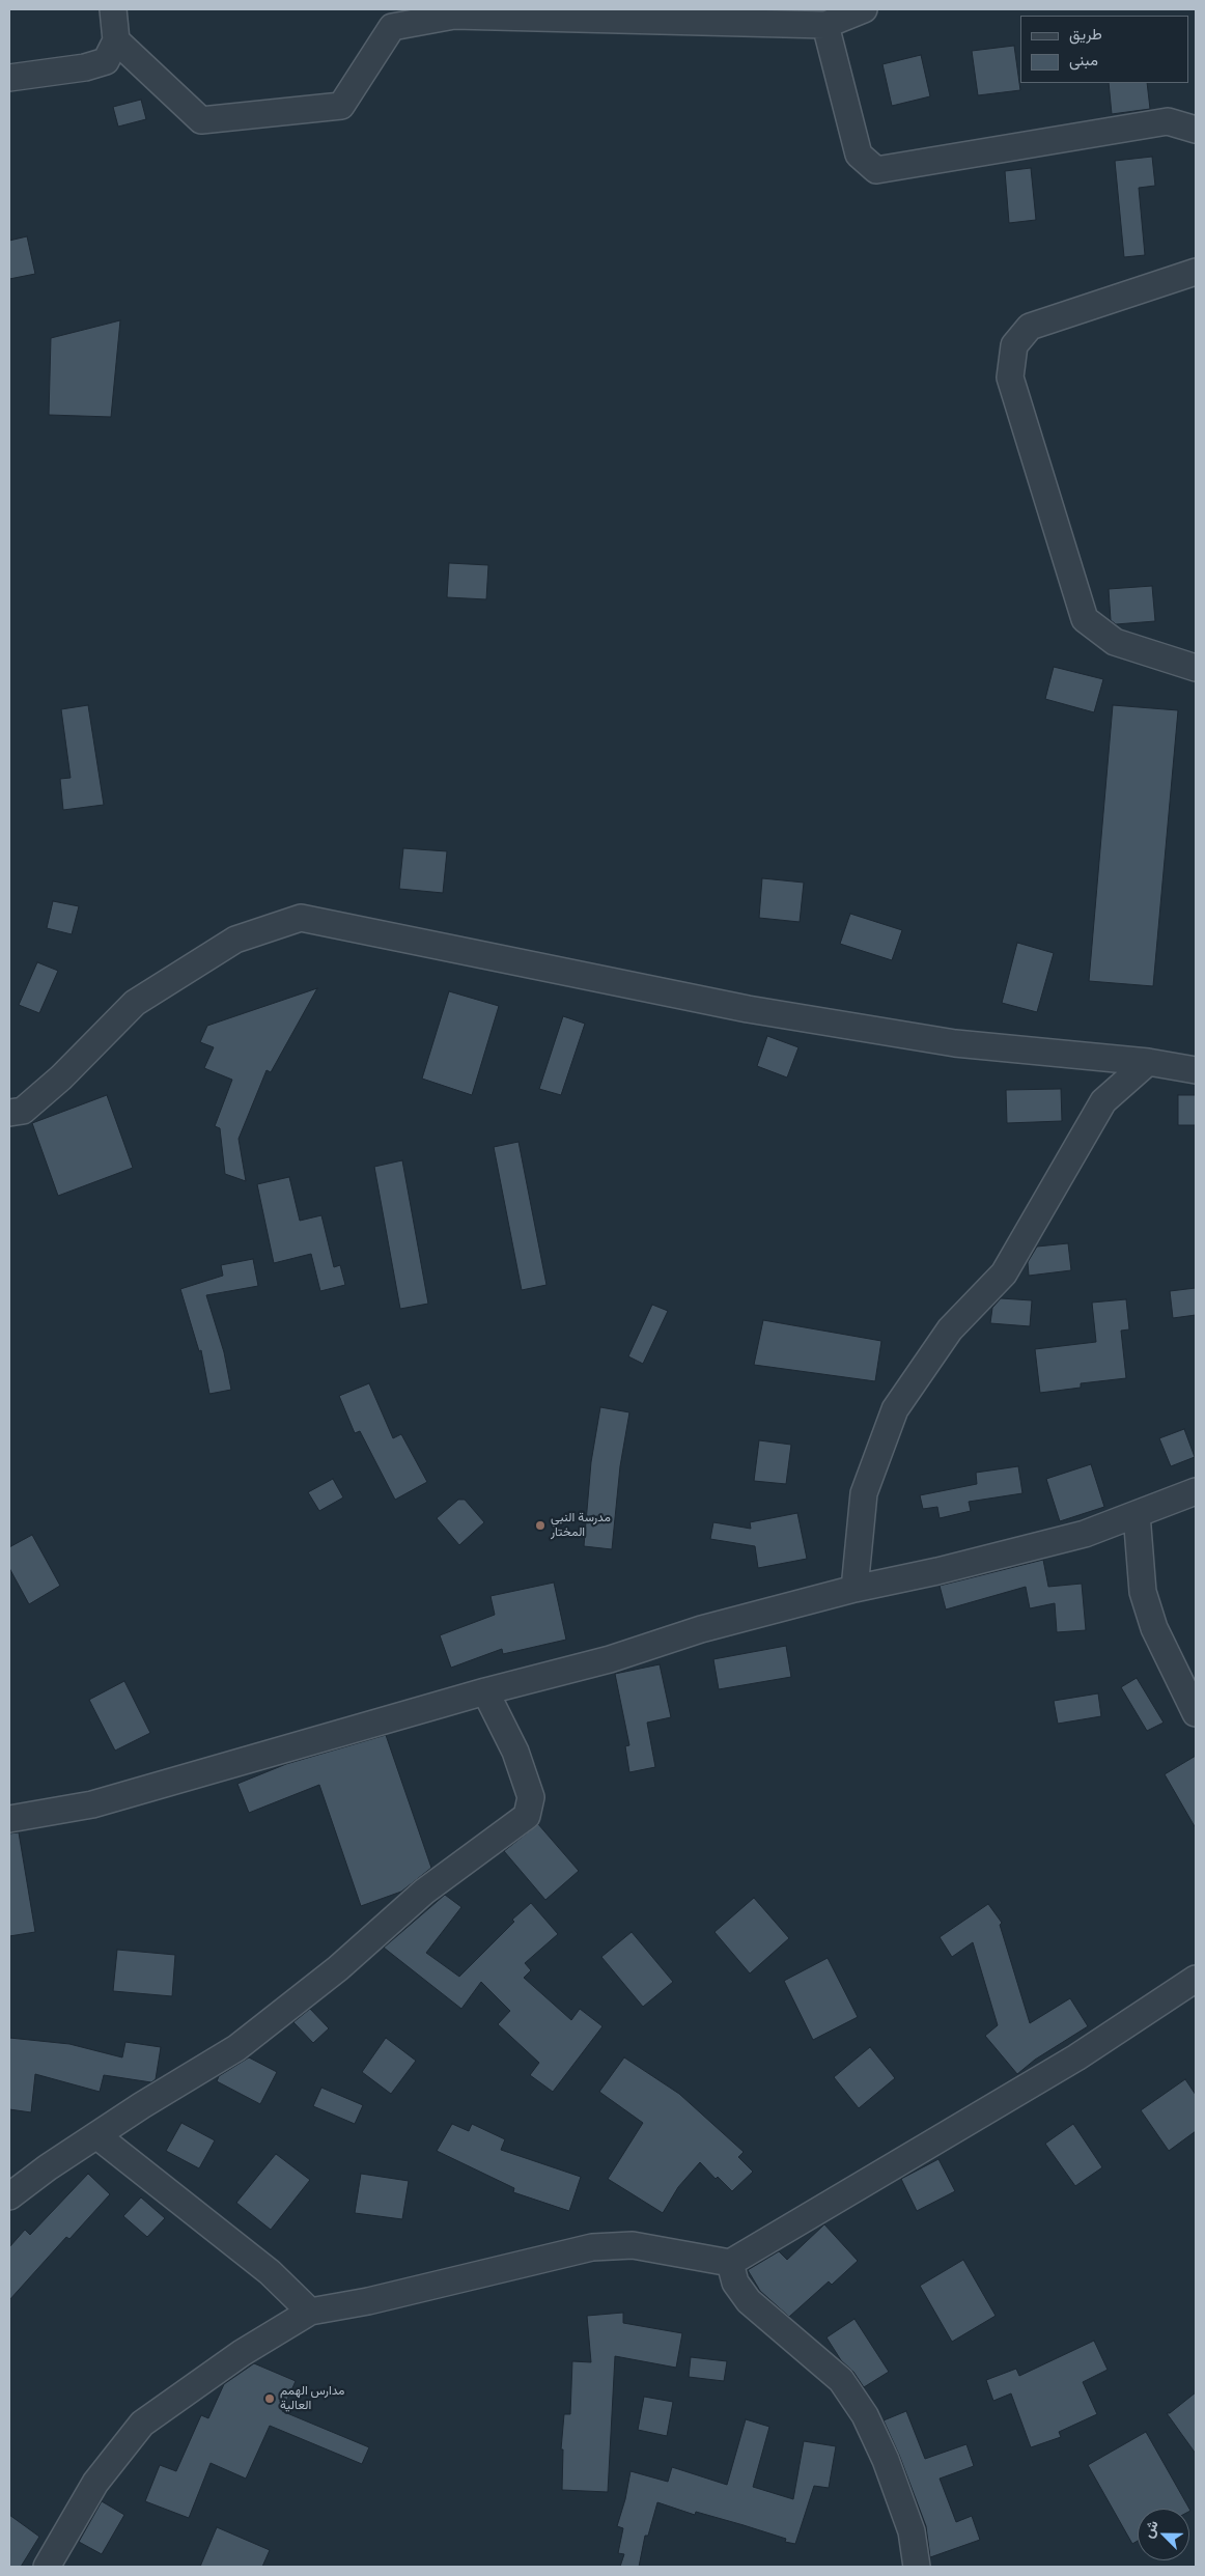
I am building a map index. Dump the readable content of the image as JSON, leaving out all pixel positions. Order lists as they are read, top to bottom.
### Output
{
  "places": ["مدرسة النبي المختار", "مدارس الهمم العالية"],
  "legend": ["طريق", "مبنى"],
  "north": "top left"
}
